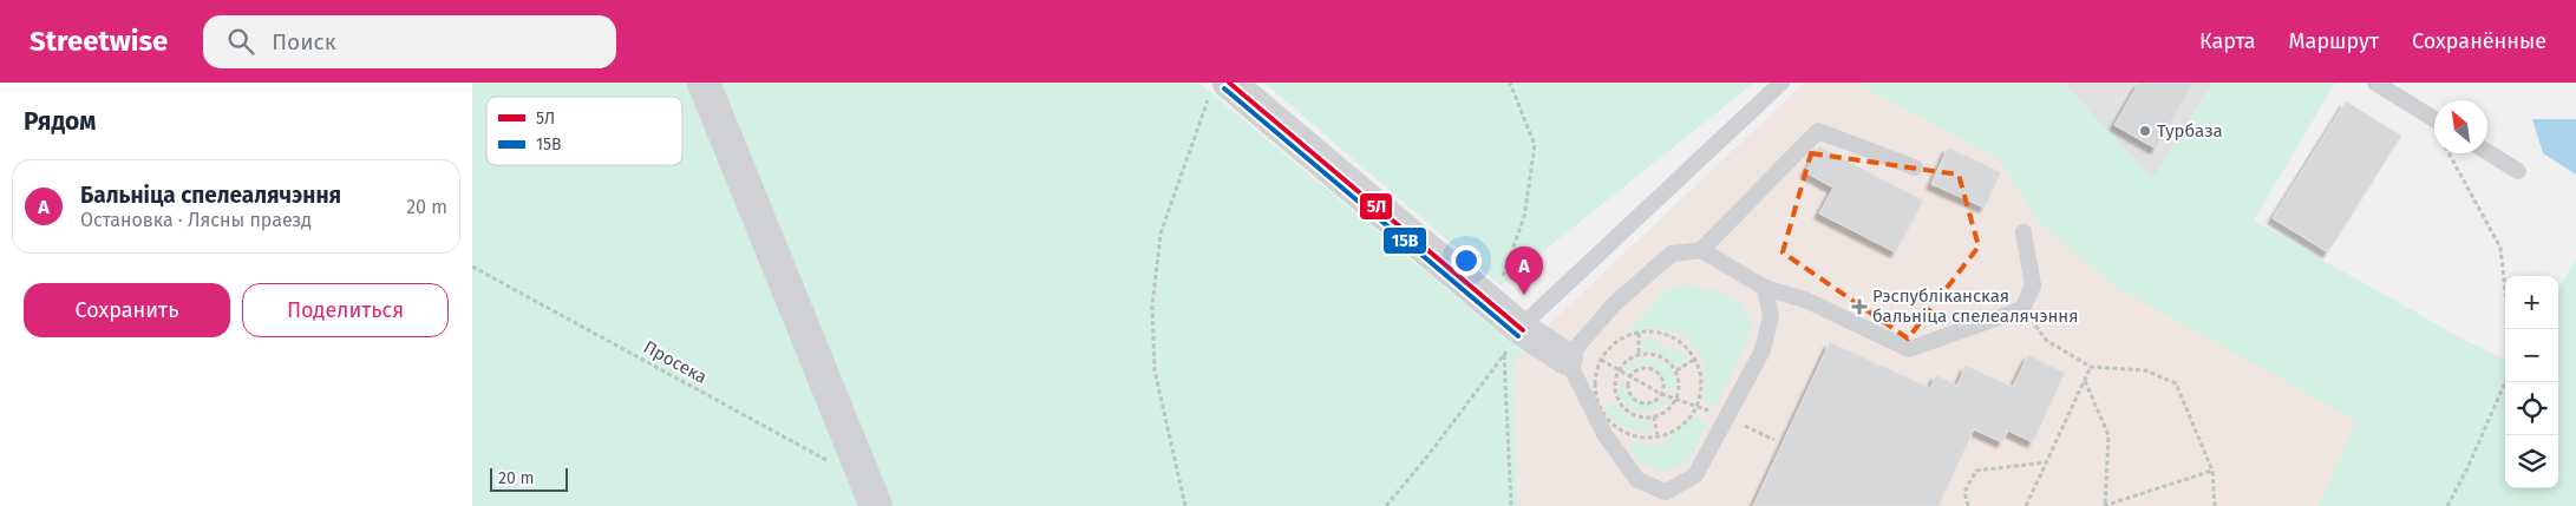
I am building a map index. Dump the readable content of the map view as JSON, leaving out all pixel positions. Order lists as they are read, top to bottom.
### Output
{
  "streets": {
    "path": ["Просека"]
  },
  "places": {
    "other": ["Турбаза"],
    "health": ["Рэспубліканская бальніца спелеалячэння"]
  },
  "lines": ["transit line 5Л", "transit line 15В"],
  "legend": ["5Л", "15В"],
  "scale_bar": "20 m",
  "north": "top left",
  "page": {
    "header": "Streetwise",
    "search": "Поиск",
    "nav": ["Карта", "Маршрут", "Сохранённые"],
    "heading": "Рядом",
    "list": [
      {
        "mark": "A",
        "name": "Бальніца спелеалячэння",
        "note": "Остановка · Лясны праезд",
        "value": "20 m"
      }
    ],
    "pins": "A",
    "buttons": ["Сохранить", "Поделиться"],
    "map_buttons": ["+", "−"],
    "scale": "20 m"
  }
}
